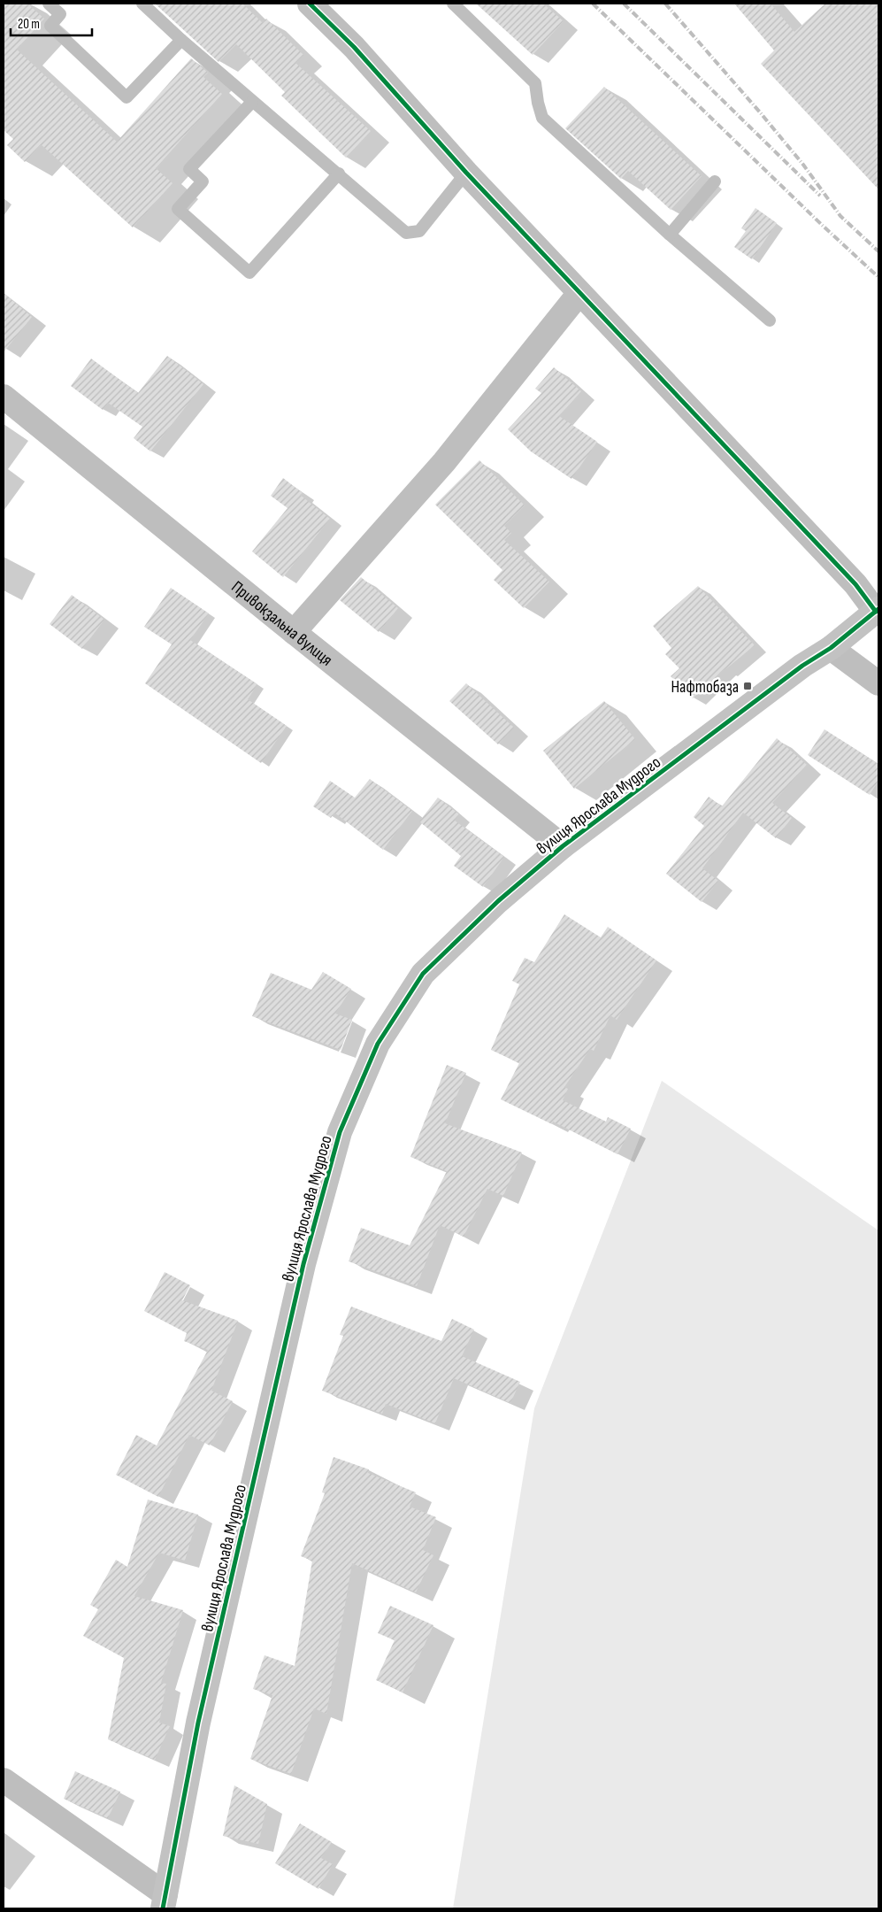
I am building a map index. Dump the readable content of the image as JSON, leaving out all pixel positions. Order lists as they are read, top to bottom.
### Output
{
  "streets": {
    "main road": ["вулиця Ярослава Мудрого"],
    "street": ["Привокзальна вулиця"]
  },
  "crossings": [
    ["Привокзальна вулиця", "вулиця Ярослава Мудрого"]
  ],
  "places": {
    "transit": ["Нафтобаза"]
  },
  "scale_bar": "20 m"
}
